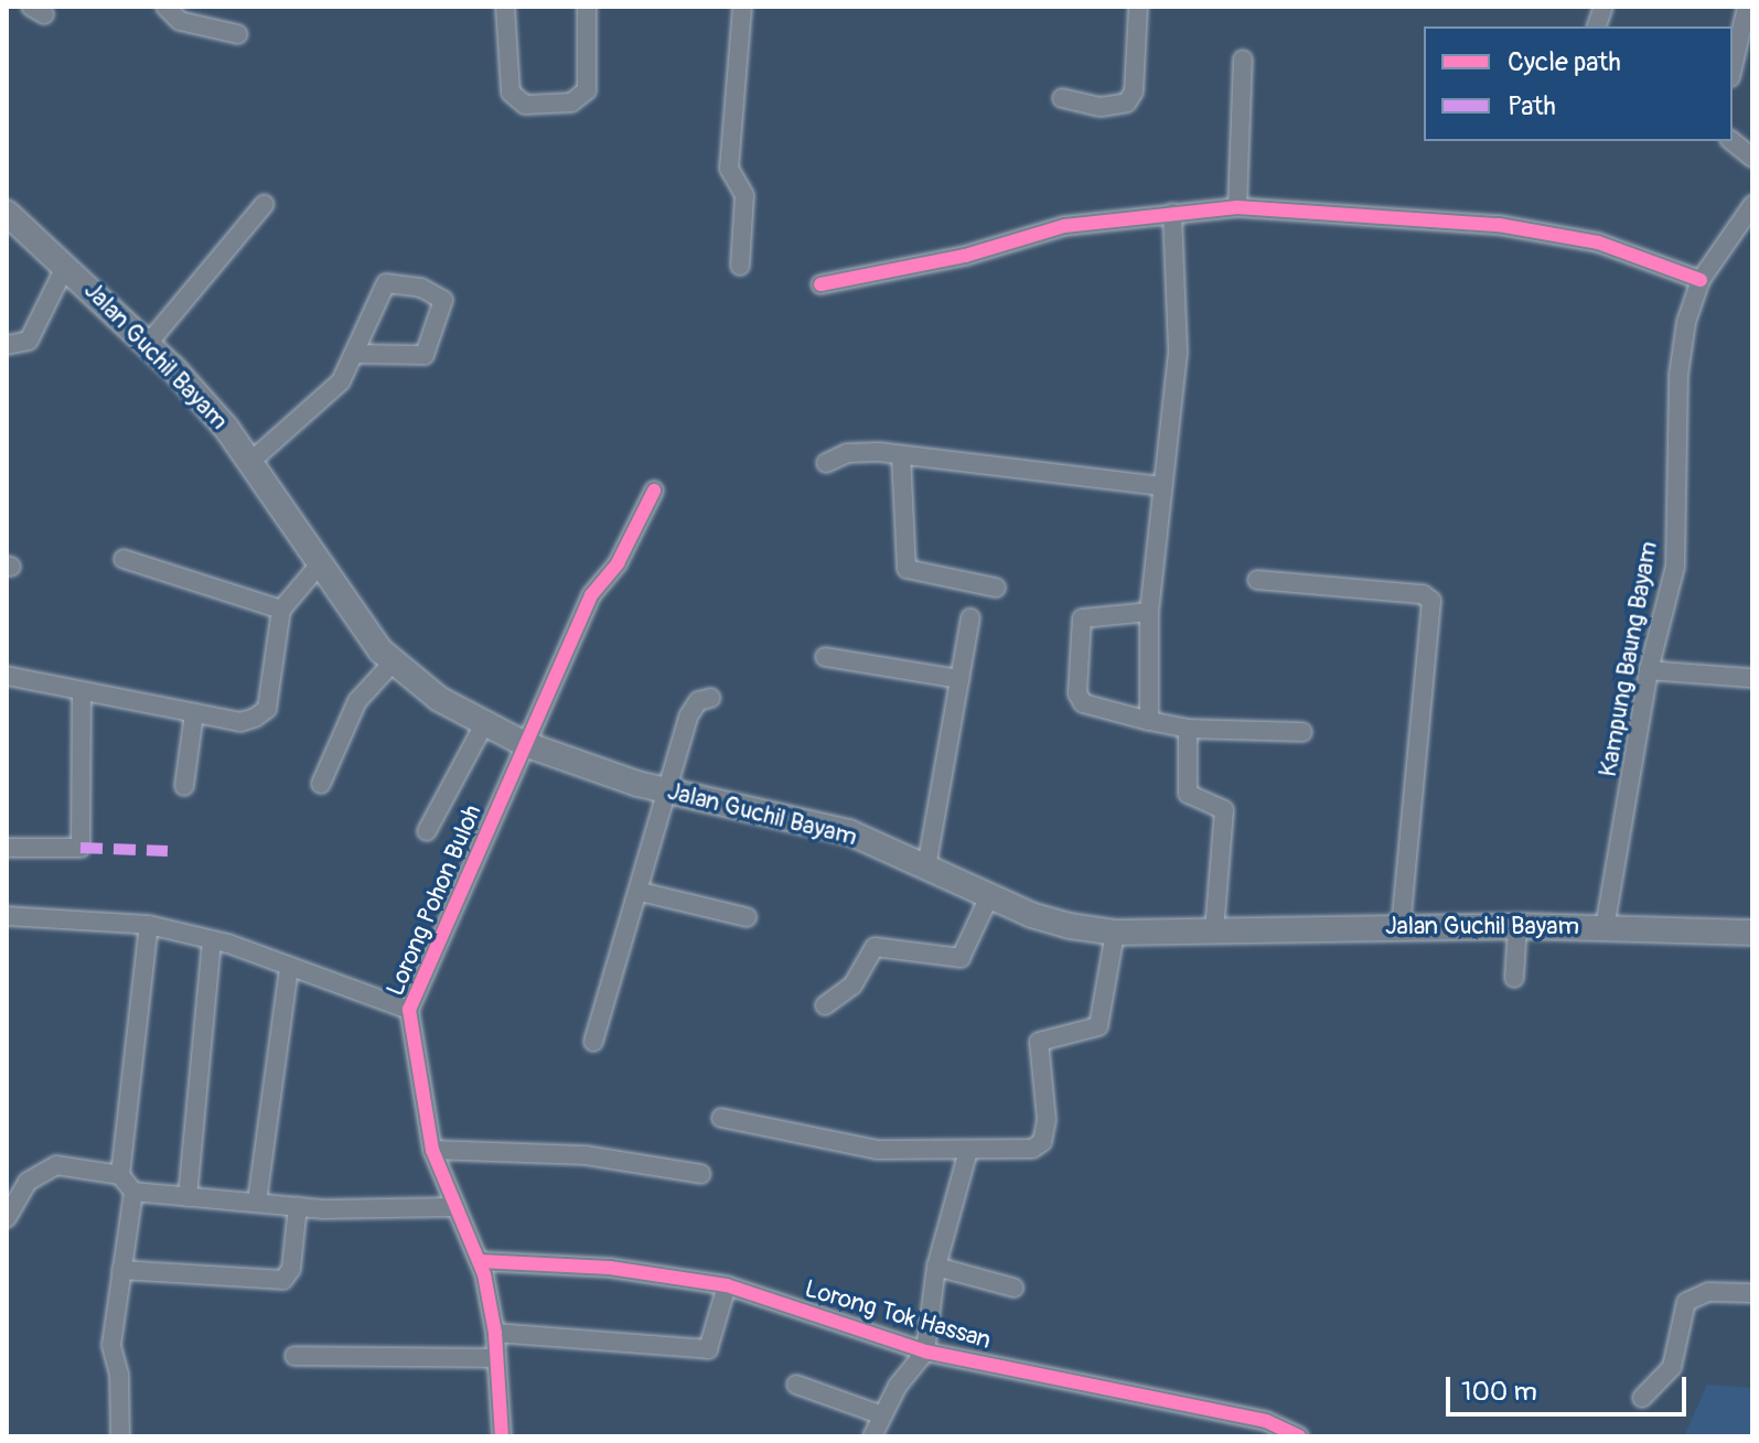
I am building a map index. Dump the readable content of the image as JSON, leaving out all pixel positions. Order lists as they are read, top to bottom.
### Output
{
  "streets": {
    "main road": ["Jalan Guchil Bayam"],
    "street": ["Kampung Baung Bayam", "Lorong Pohon Buloh", "Lorong Tok Hassan"]
  },
  "crossings": [
    ["Jalan Guchil Bayam", "Kampung Baung Bayam"],
    ["Jalan Guchil Bayam", "Lorong Pohon Buloh"],
    ["Lorong Pohon Buloh", "Lorong Tok Hassan"]
  ],
  "legend": ["Cycle path", "Path"],
  "scale_bar": "100 m"
}
